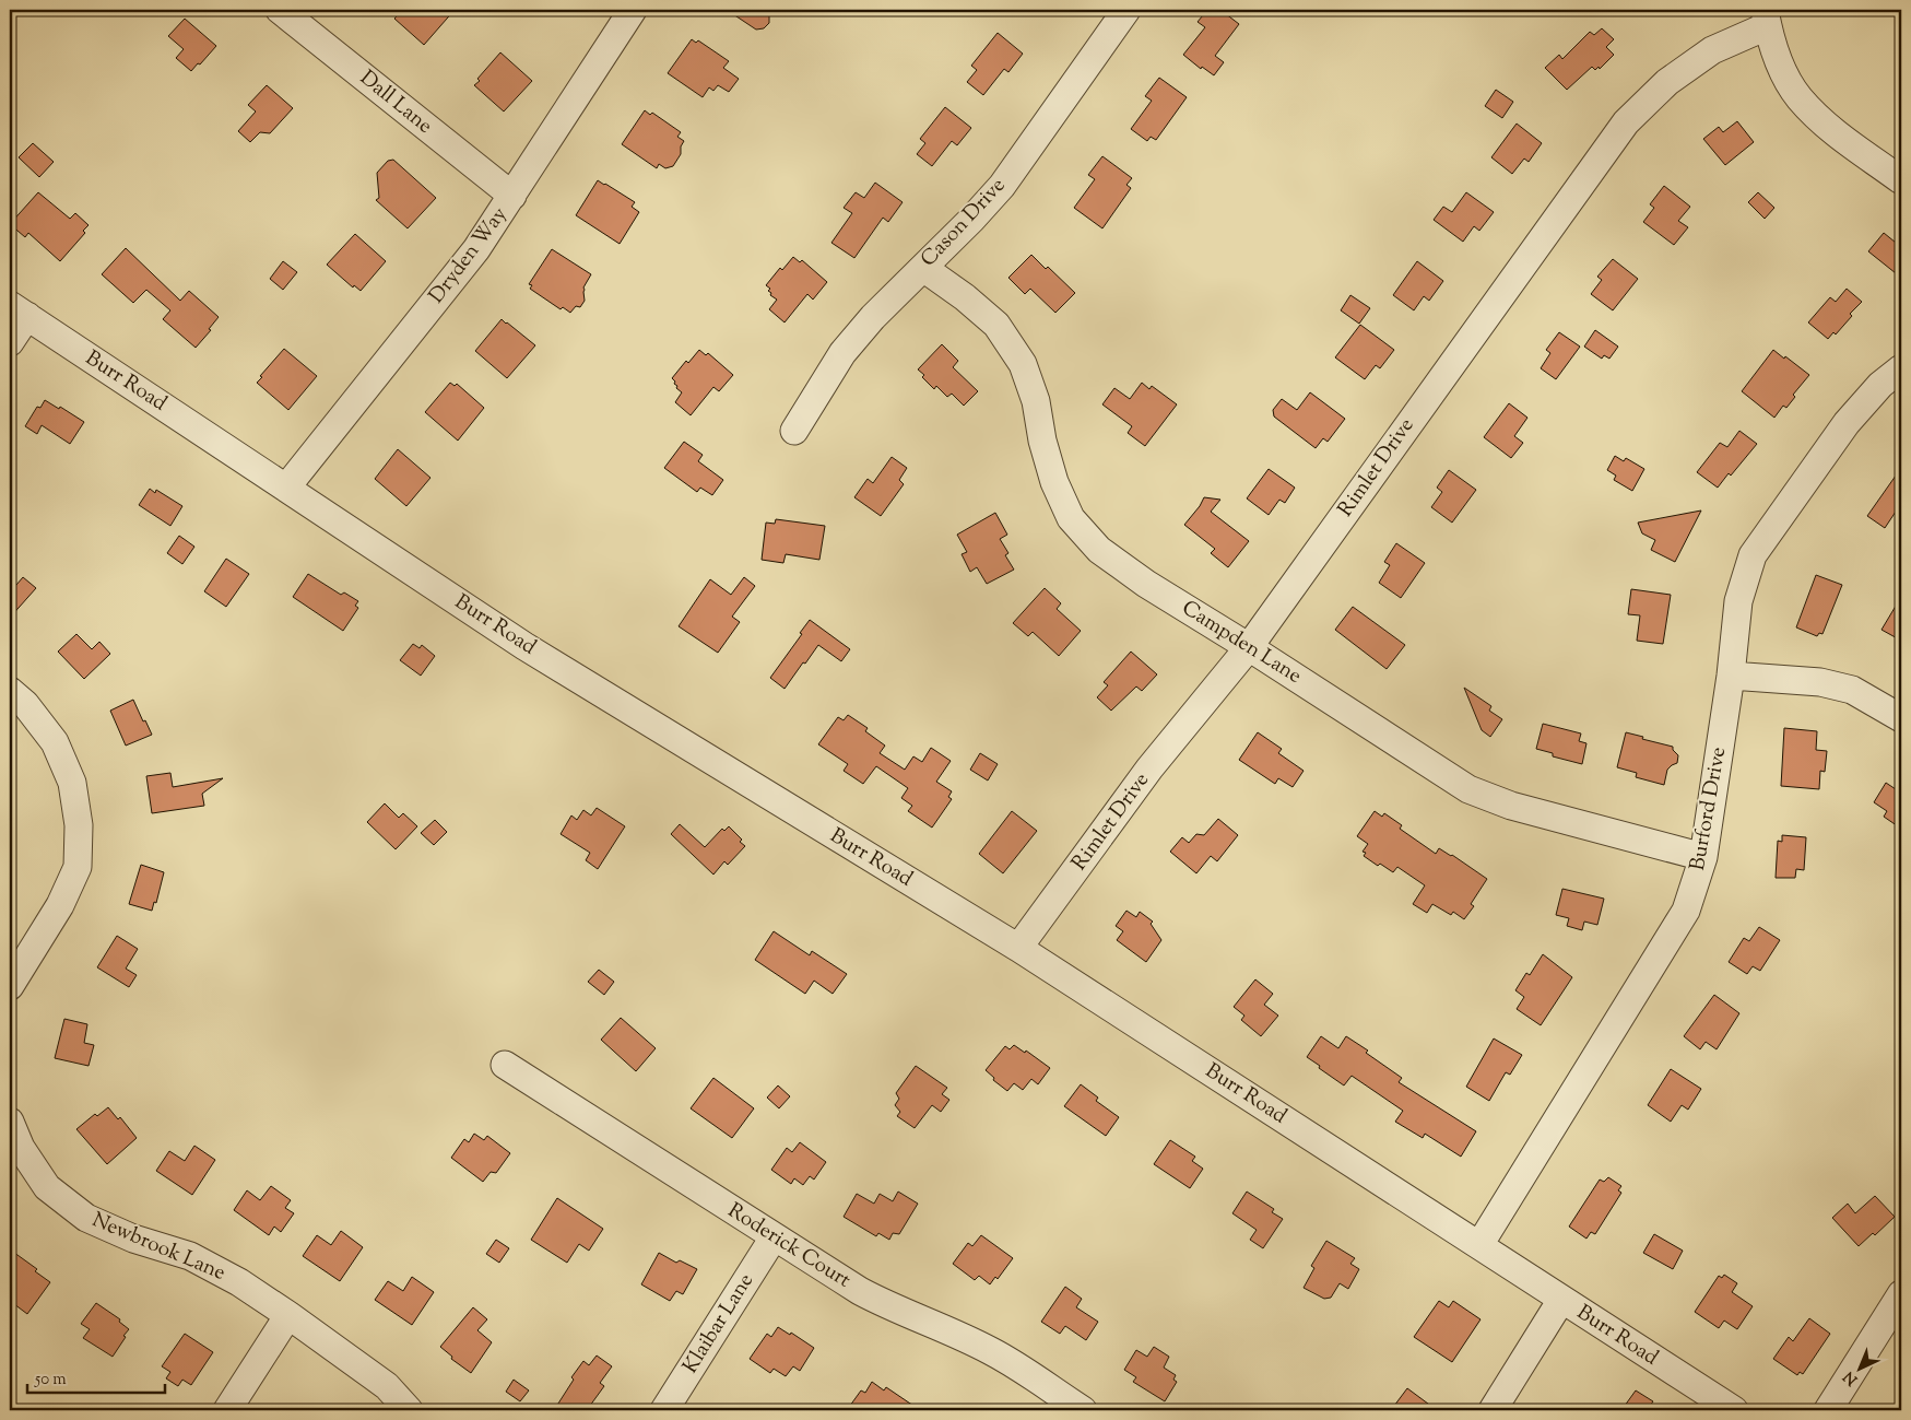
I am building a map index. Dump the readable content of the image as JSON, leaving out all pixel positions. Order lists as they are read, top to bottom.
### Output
{
  "streets": {
    "street": [
      "Dall Lane",
      "Cason Drive",
      "Dryden Way",
      "Burr Road",
      "Rimlet Drive",
      "Campden Lane",
      "Burford Drive",
      "Roderick Court",
      "Newbrook Lane",
      "Klaibar Lane"
    ]
  },
  "crossings": [
    ["Dall Lane", "Dryden Way"],
    ["Cason Drive", "Campden Lane"],
    ["Dryden Way", "Burr Road"],
    ["Burr Road", "Rimlet Drive"],
    ["Burr Road", "Burford Drive"],
    ["Rimlet Drive", "Campden Lane"],
    ["Campden Lane", "Burford Drive"],
    ["Roderick Court", "Klaibar Lane"]
  ],
  "scale_bar": "50 m",
  "north": "bottom left"
}
